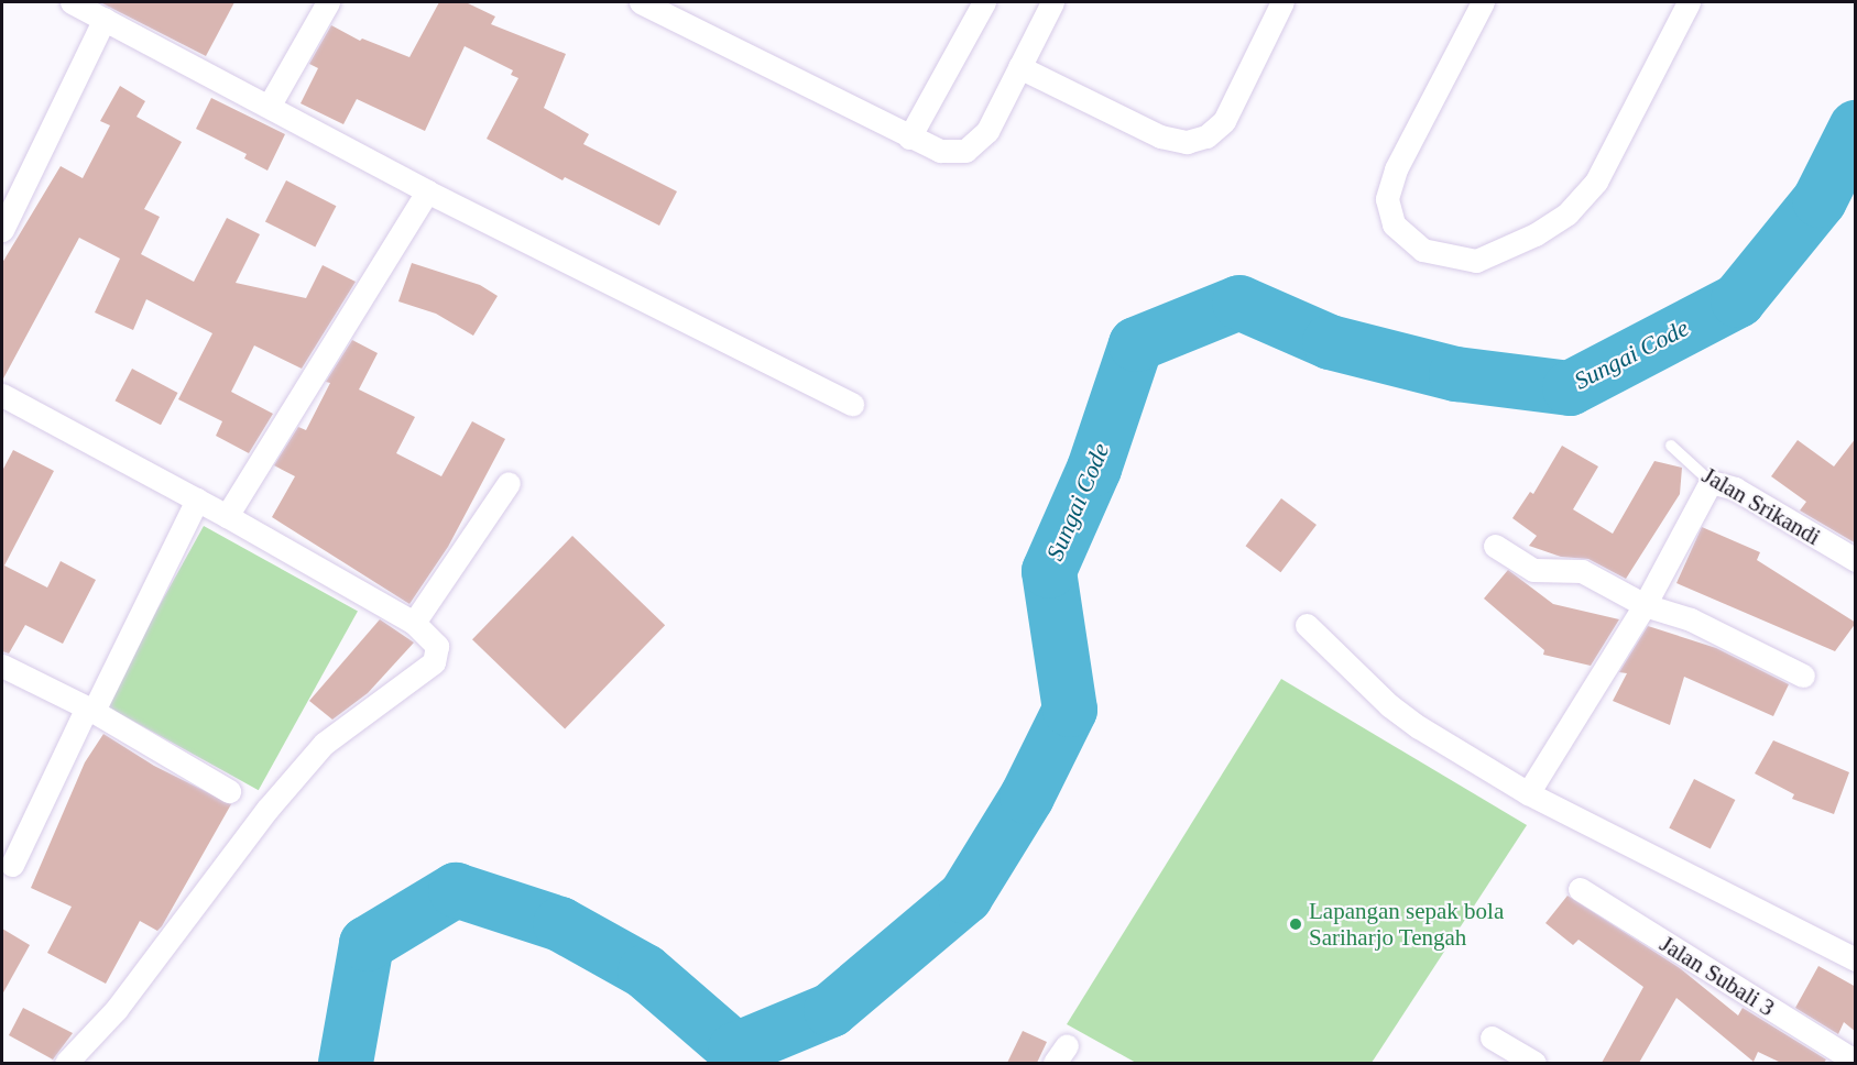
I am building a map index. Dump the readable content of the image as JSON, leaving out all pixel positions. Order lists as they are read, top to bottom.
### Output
{
  "streets": {
    "street": ["Jalan Srikandi", "Jalan Subali 3"]
  },
  "water": ["Sungai Code"],
  "places": ["Lapangan sepak bola Sariharjo Tengah"]
}
